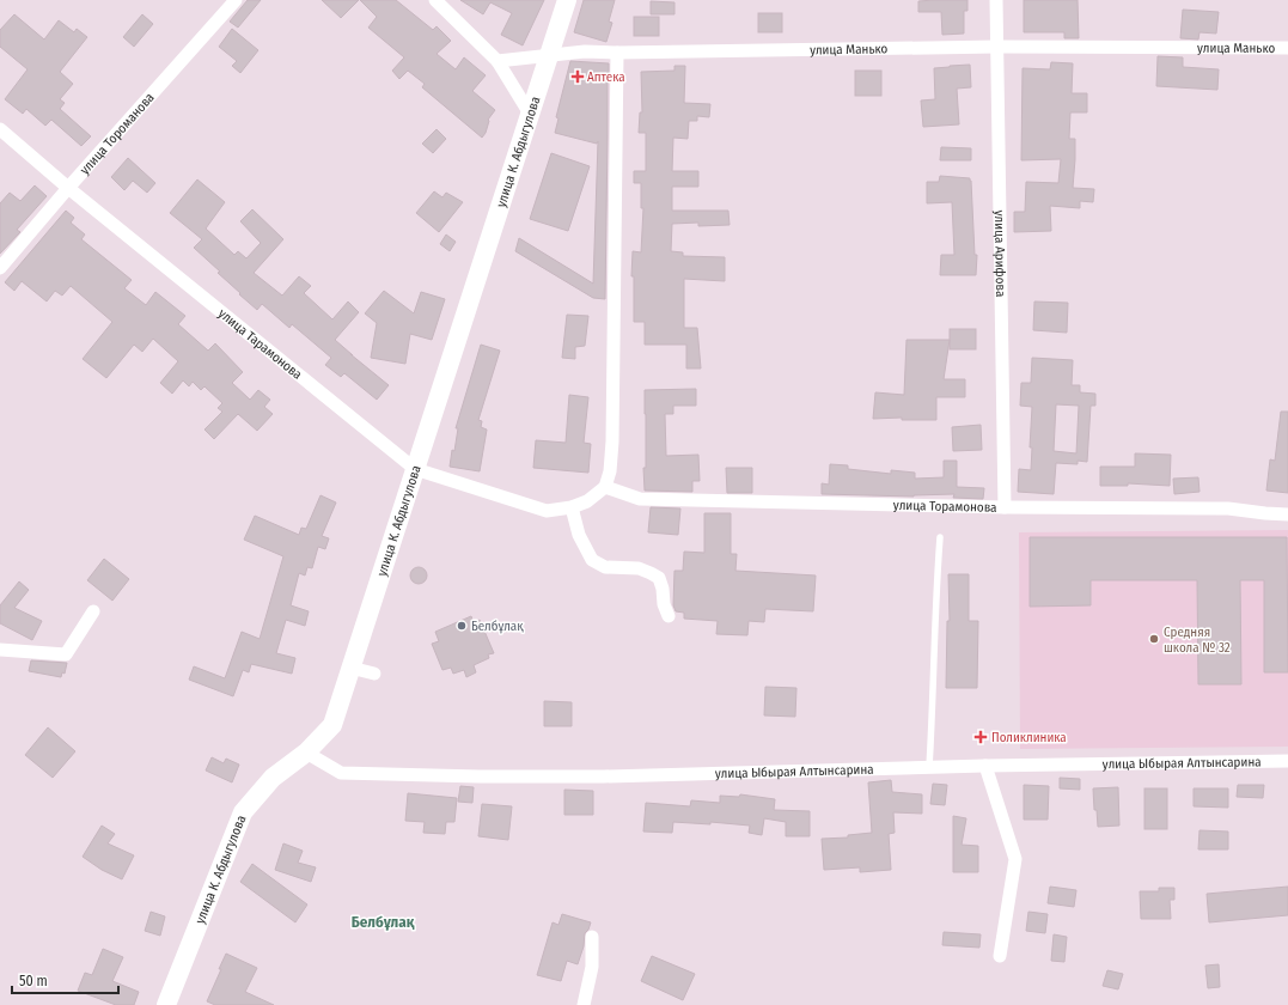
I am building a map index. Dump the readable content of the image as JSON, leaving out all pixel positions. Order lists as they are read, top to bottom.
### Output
{
  "streets": {
    "street": [
      "улица Манько",
      "улица Тороманова",
      "улица К. Абдыгулова",
      "улица Арифова",
      "улица Тарамонова",
      "улица Торамонова",
      "улица Ыбырая Алтынсарина"
    ]
  },
  "crossings": [
    ["улица Манько", "улица К. Абдыгулова"],
    ["улица Манько", "улица Арифова"],
    ["улица Тороманова", "улица Тарамонова"],
    ["улица К. Абдыгулова", "улица Тарамонова"],
    ["улица К. Абдыгулова", "улица Ыбырая Алтынсарина"],
    ["улица Арифова", "улица Торамонова"]
  ],
  "districts": ["Белбұлақ"],
  "places": {
    "health": ["Аптека", "Поликлиника"],
    "other": ["Белбұлақ", "Средняя школа № 32"]
  },
  "scale_bar": "50 m"
}
